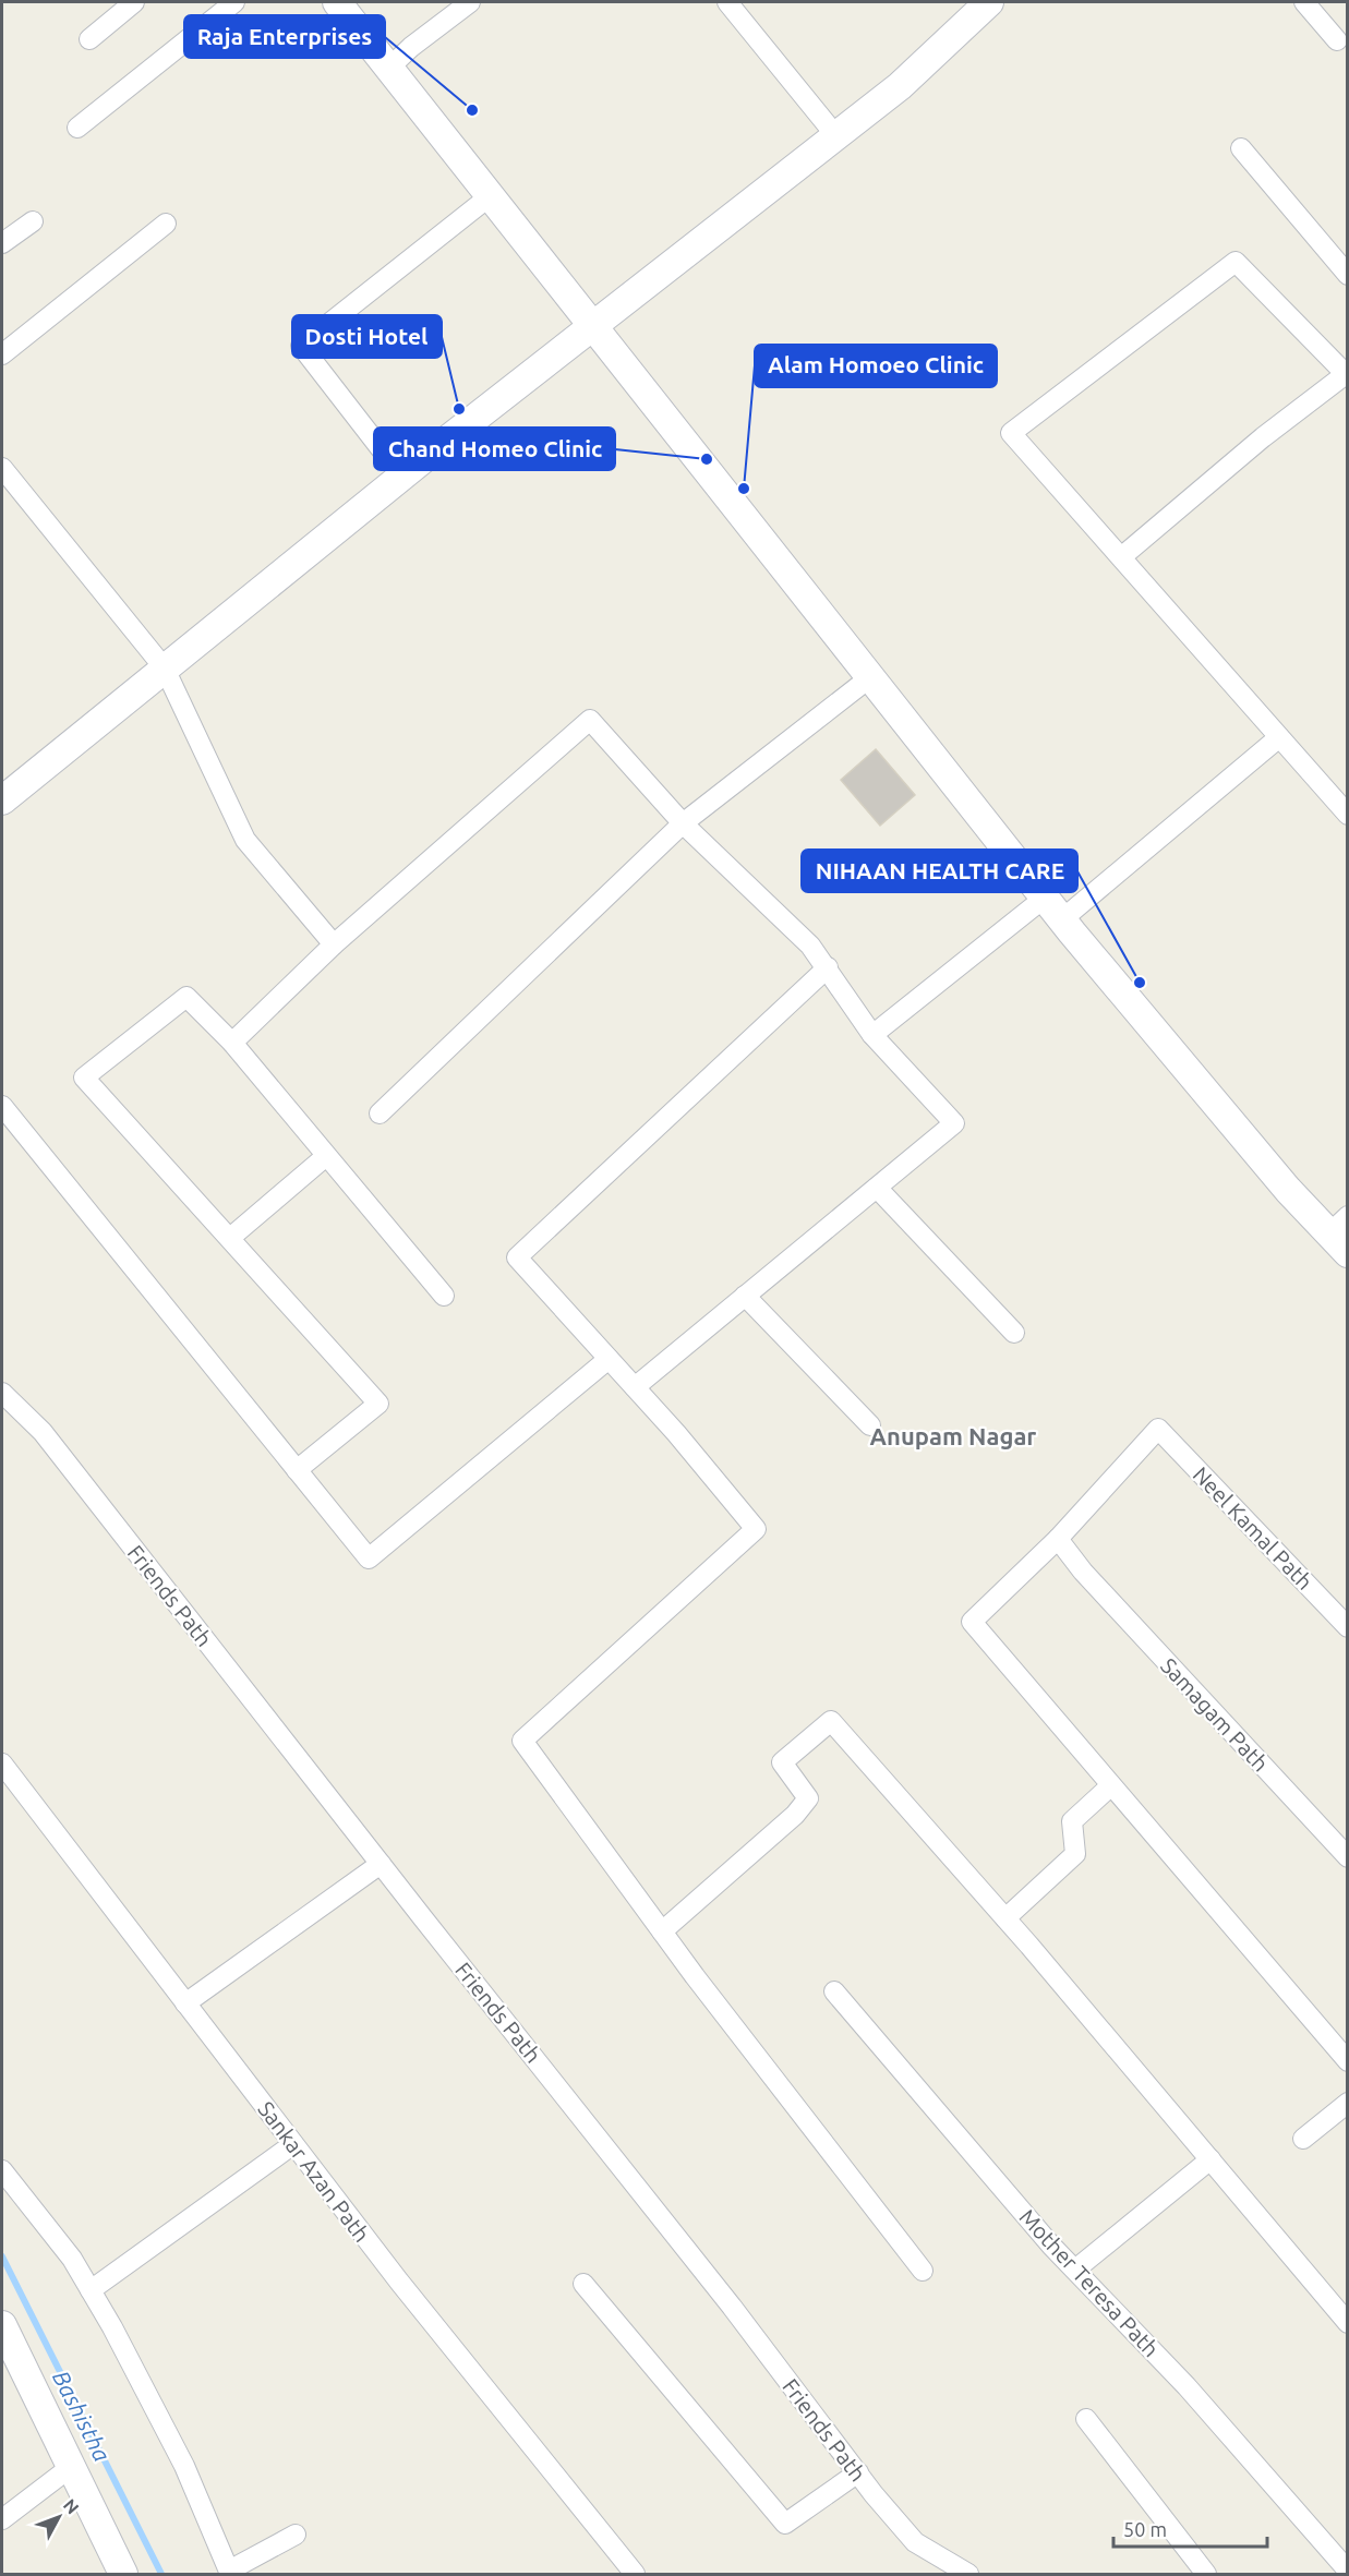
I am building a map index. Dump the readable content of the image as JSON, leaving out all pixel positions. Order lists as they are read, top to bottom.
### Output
{
  "streets": {
    "street": [
      "Neel Kamal Path",
      "Friends Path",
      "Samagam Path",
      "Sankar Azan Path",
      "Mother Teresa Path"
    ]
  },
  "crossings": [
    ["Neel Kamal Path", "Samagam Path"]
  ],
  "districts": ["Anupam Nagar"],
  "water": ["Bashistha"],
  "places": [
    "Raja Enterprises",
    "Dosti Hotel",
    "Chand Homeo Clinic",
    "Alam Homoeo Clinic",
    "NIHAAN HEALTH CARE"
  ],
  "scale_bar": "50 m",
  "north": "top right"
}
